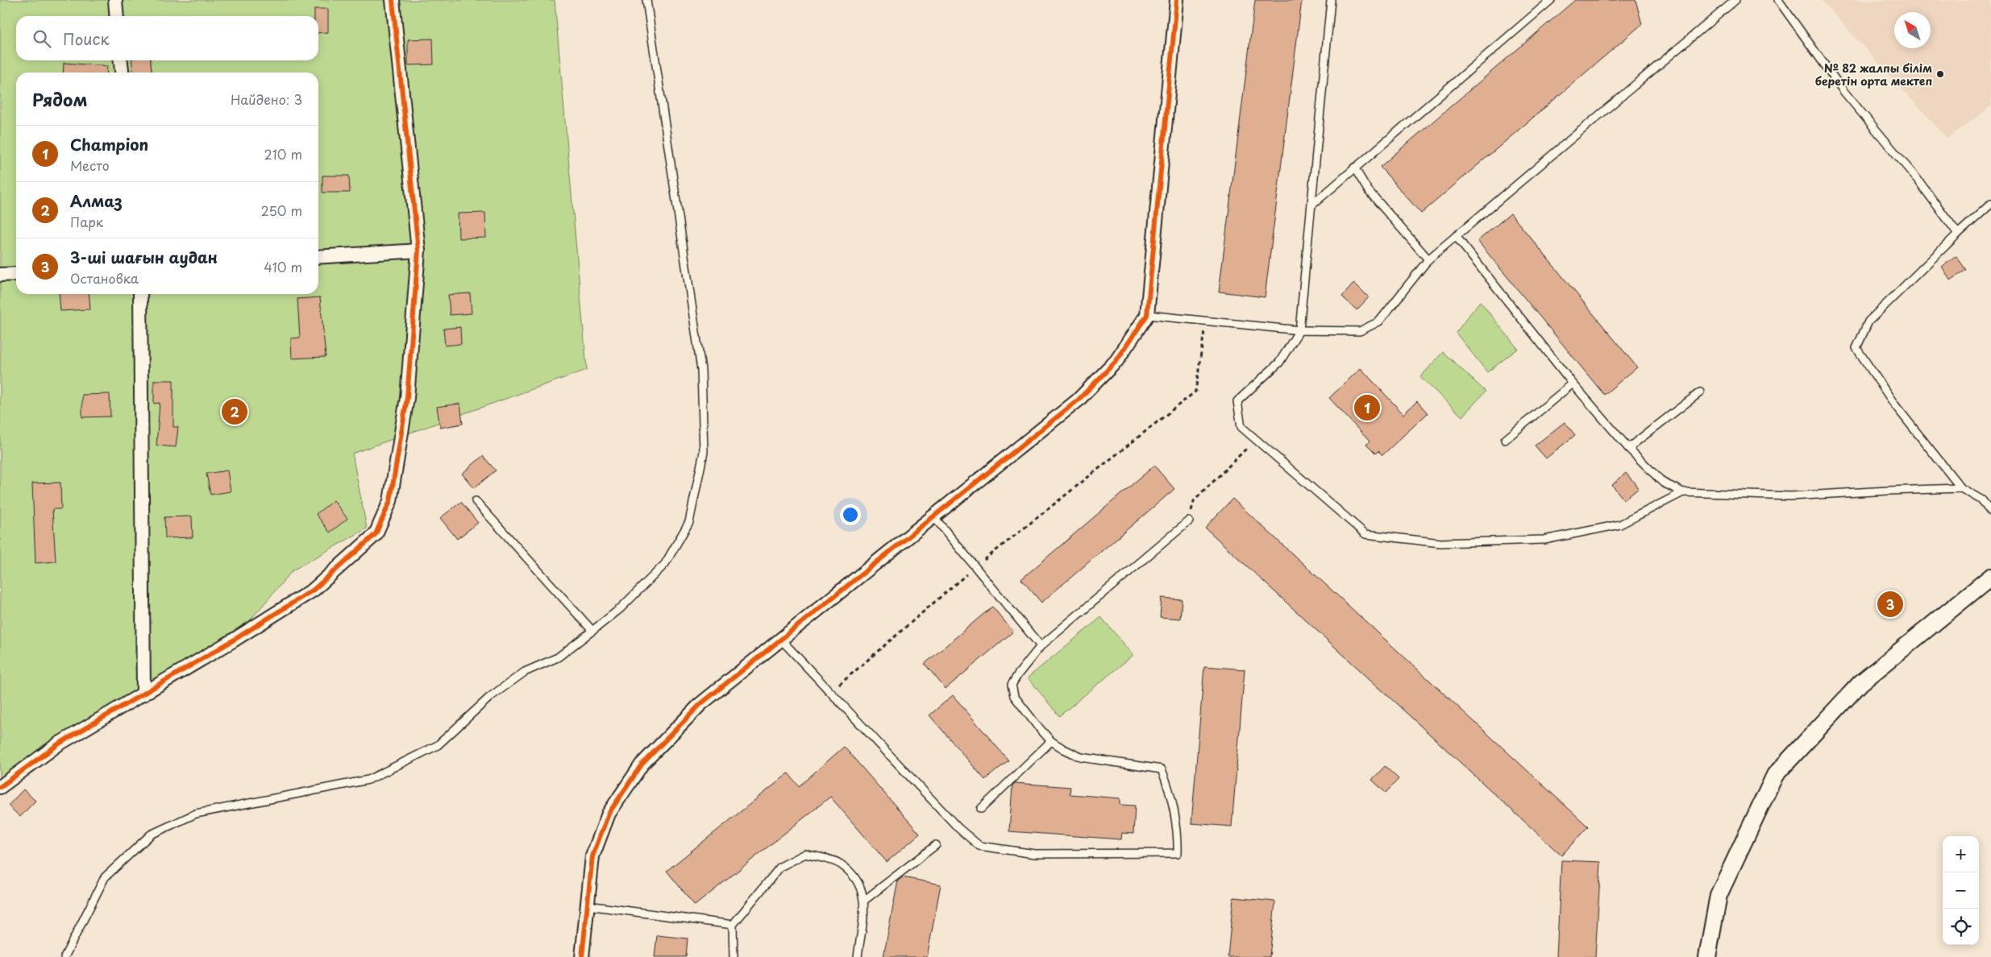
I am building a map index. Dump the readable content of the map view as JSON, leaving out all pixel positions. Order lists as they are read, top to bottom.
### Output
{
  "places": ["№ 82 жалпы білім беретін орта мектеп"],
  "north": "top left",
  "page": {
    "search": "Поиск",
    "heading": ["Рядом", "Найдено: 3"],
    "list": [
      {
        "mark": "1",
        "name": "Champion",
        "note": "Место",
        "value": "210 m"
      },
      {
        "mark": "2",
        "name": "Алмаз",
        "note": "Парк",
        "value": "250 m"
      },
      {
        "mark": "3",
        "name": "3-ші шағын аудан",
        "note": "Остановка",
        "value": "410 m"
      }
    ],
    "pins": ["1", "2", "3"],
    "map_buttons": ["+", "−"]
  }
}
